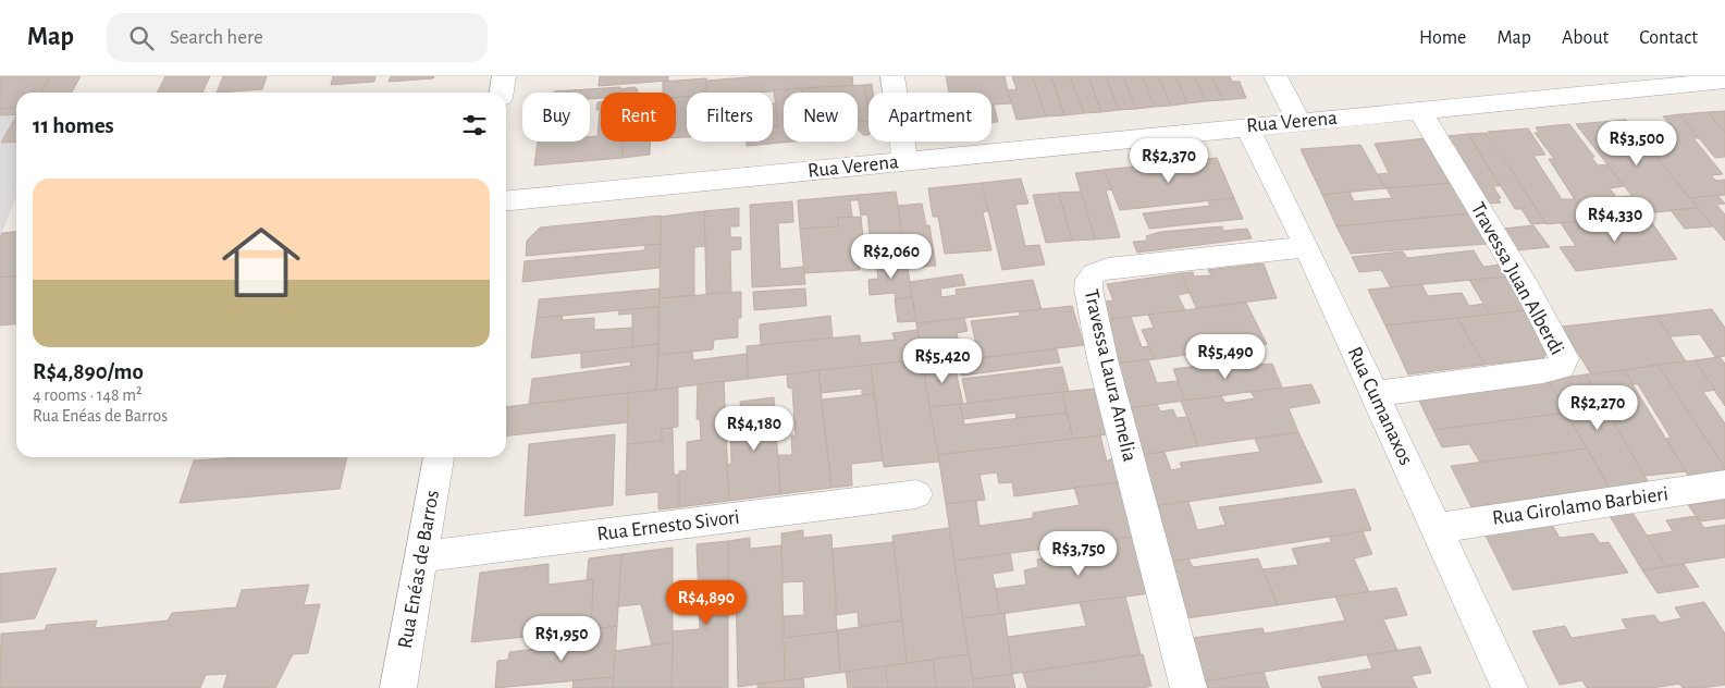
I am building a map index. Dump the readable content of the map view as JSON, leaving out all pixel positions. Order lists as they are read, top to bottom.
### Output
{
  "streets": {
    "street": [
      "Rua Verena",
      "Travessa Juan Alberdi",
      "Travessa Laura Amelia",
      "Rua Cumanaxos",
      "Rua Girolamo Barbieri",
      "Rua Ernesto Sivori",
      "Rua Enéas de Barros"
    ]
  },
  "crossings": [
    ["Rua Verena", "Travessa Juan Alberdi"],
    ["Rua Verena", "Rua Cumanaxos"],
    ["Travessa Juan Alberdi", "Rua Cumanaxos"],
    ["Travessa Laura Amelia", "Rua Cumanaxos"],
    ["Rua Cumanaxos", "Rua Girolamo Barbieri"],
    ["Rua Ernesto Sivori", "Rua Enéas de Barros"]
  ],
  "page": {
    "header": "Map",
    "search": "Search here",
    "nav": [
      "Home",
      "Map",
      "About",
      "Contact"
    ],
    "chip": [
      "Buy",
      "Rent",
      "Filters",
      "New",
      "Apartment"
    ],
    "heading": "11 homes",
    "price": [
      "R$3,500",
      "R$2,370",
      "R$4,330",
      "R$2,060",
      "R$5,490",
      "R$5,420",
      "R$2,270",
      "R$4,180",
      "R$3,750",
      "R$4,890",
      "R$1,950"
    ],
    "list": [
      {
        "name": "R$4,890/mo",
        "note": "4 rooms · 148 m² · Rua Enéas de Barros"
      }
    ]
  }
}
